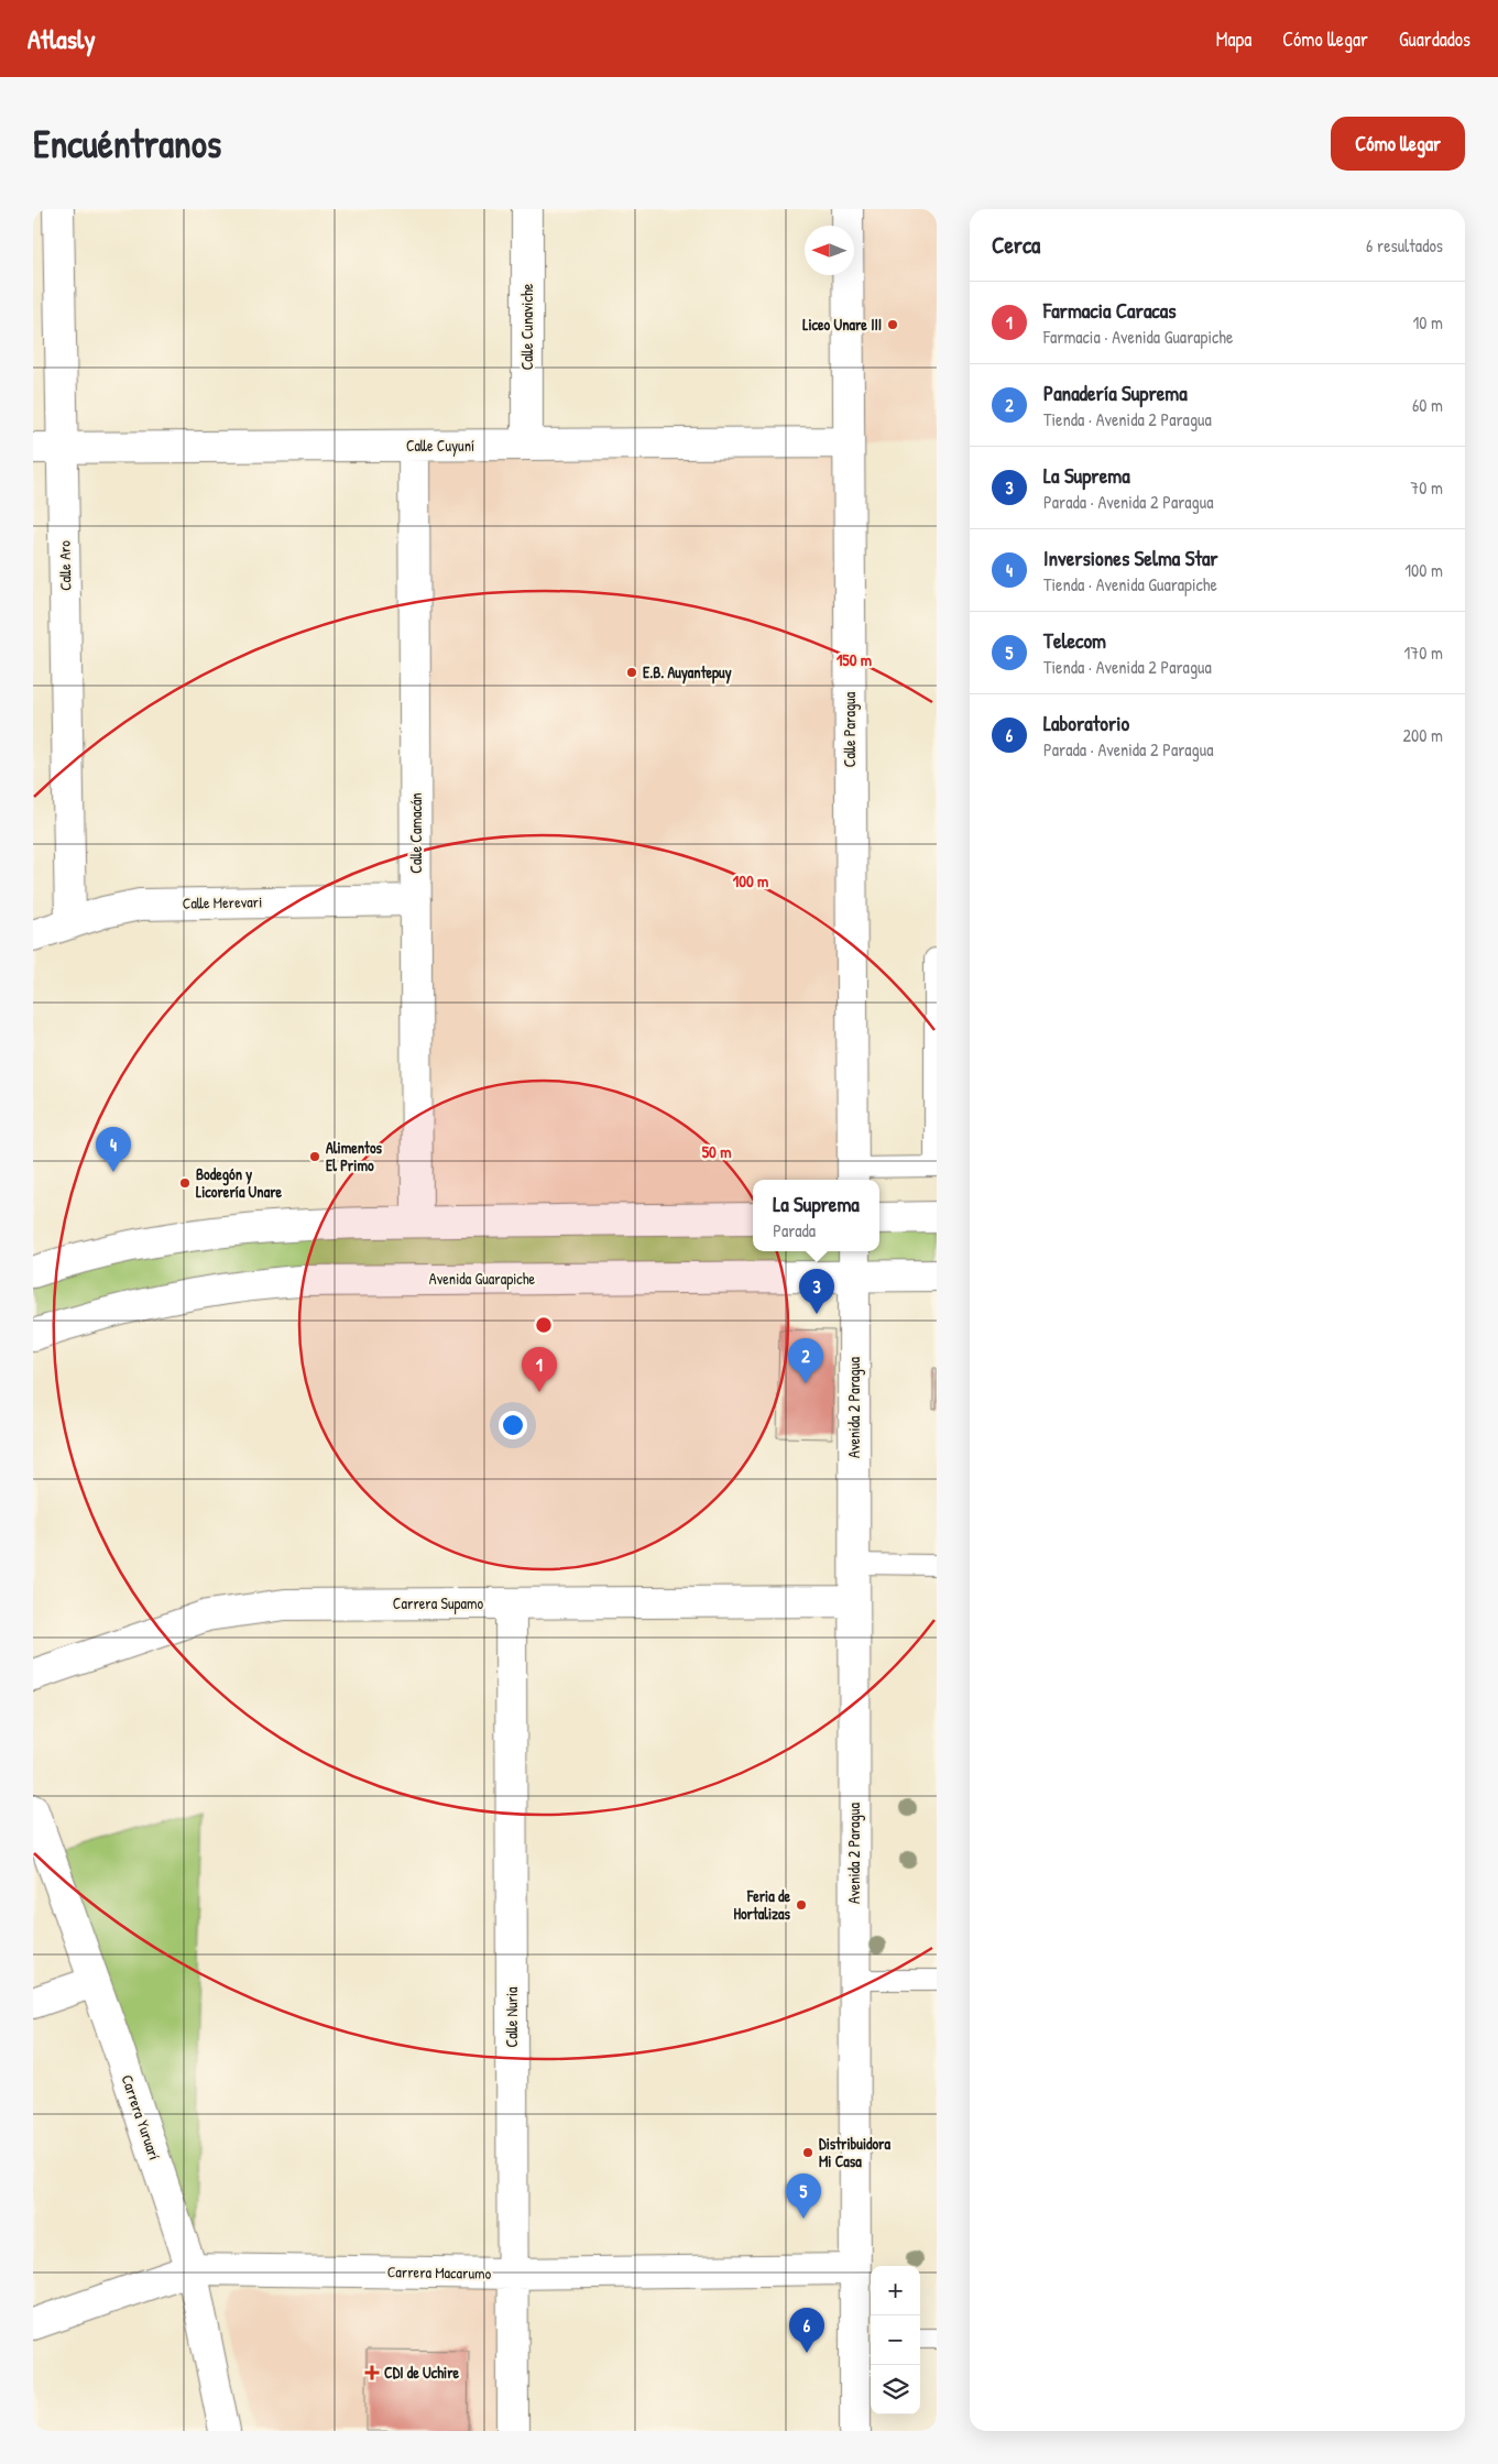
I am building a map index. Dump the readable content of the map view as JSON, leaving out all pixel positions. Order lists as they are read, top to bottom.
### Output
{
  "streets": {
    "street": [
      "Calle Cunaviche",
      "Calle Cuyuní",
      "Calle Aro",
      "Calle Paragua",
      "Calle Camacán",
      "Calle Merevari",
      "Avenida Guarapiche",
      "Avenida 2 Paragua",
      "Carrera Supamo",
      "Calle Nuria",
      "Carrera Yuruarí",
      "Carrera Macarumo"
    ]
  },
  "crossings": [
    ["Calle Cunaviche", "Calle Cuyuní"],
    ["Calle Cuyuní", "Calle Aro"],
    ["Calle Cuyuní", "Calle Paragua"],
    ["Calle Cuyuní", "Calle Camacán"],
    ["Calle Aro", "Calle Merevari"],
    ["Calle Camacán", "Calle Merevari"],
    ["Avenida Guarapiche", "Avenida 2 Paragua"],
    ["Avenida 2 Paragua", "Carrera Supamo"],
    ["Avenida 2 Paragua", "Carrera Macarumo"],
    ["Carrera Supamo", "Calle Nuria"],
    ["Calle Nuria", "Carrera Macarumo"],
    ["Carrera Yuruarí", "Carrera Macarumo"]
  ],
  "places": {
    "other": [
      "Liceo Unare III",
      "E.B. Auyantepuy",
      "Alimentos El Primo",
      "Bodegón y Licorería Unare",
      "Feria de Hortalizas",
      "Distribuidora Mi Casa"
    ],
    "health": ["CDI de Uchire"]
  },
  "north": "left",
  "page": {
    "header": "Atlasly",
    "nav": ["Mapa", "Cómo llegar", "Guardados"],
    "buttons": "Cómo llegar",
    "title": "Encuéntranos",
    "heading": ["Cerca", "6 resultados"],
    "list": [
      {
        "mark": "1",
        "name": "Farmacia Caracas",
        "note": "Farmacia · Avenida Guarapiche",
        "value": "10 m"
      },
      {
        "mark": "2",
        "name": "Panadería Suprema",
        "note": "Tienda · Avenida 2 Paragua",
        "value": "60 m"
      },
      {
        "mark": "3",
        "name": "La Suprema",
        "note": "Parada · Avenida 2 Paragua",
        "value": "70 m"
      },
      {
        "mark": "4",
        "name": "Inversiones Selma Star",
        "note": "Tienda · Avenida Guarapiche",
        "value": "100 m"
      },
      {
        "mark": "5",
        "name": "Telecom",
        "note": "Tienda · Avenida 2 Paragua",
        "value": "170 m"
      },
      {
        "mark": "6",
        "name": "Laboratorio",
        "note": "Parada · Avenida 2 Paragua",
        "value": "200 m"
      }
    ],
    "pins": [
      "4",
      "3",
      "2",
      "1",
      "5",
      "6"
    ],
    "popup": ["La Suprema", "Parada"],
    "map_buttons": ["+", "−"]
  },
  "rings": ["150 m", "100 m", "50 m"]
}
